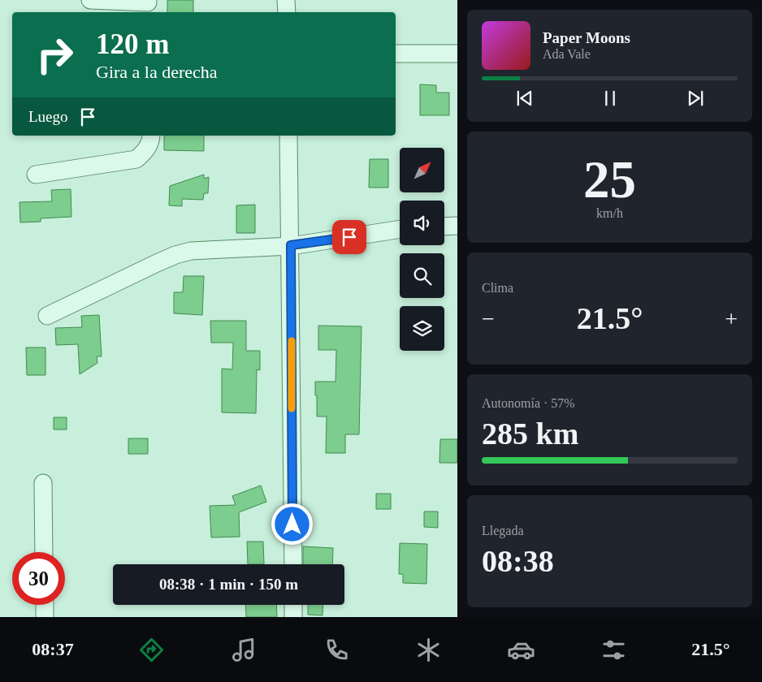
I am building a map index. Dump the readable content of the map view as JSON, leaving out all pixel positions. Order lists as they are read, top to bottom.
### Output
{
  "north": "top right",
  "page": {
    "turn": ["120 m", "Gira a la derecha"],
    "song": ["Paper Moons", "Ada Vale"],
    "then": "Luego",
    "tile": [
      ["25", "km/h"],
      "Clima",
      ["Autonomía · 57%", "285 km"],
      ["Llegada", "08:38"]
    ],
    "heat": ["−", "21.5°", "+"],
    "limit": "30",
    "trip": "08:38 · 1 min · 150 m",
    "tabs": ["08:37", "21.5°"]
  }
}
